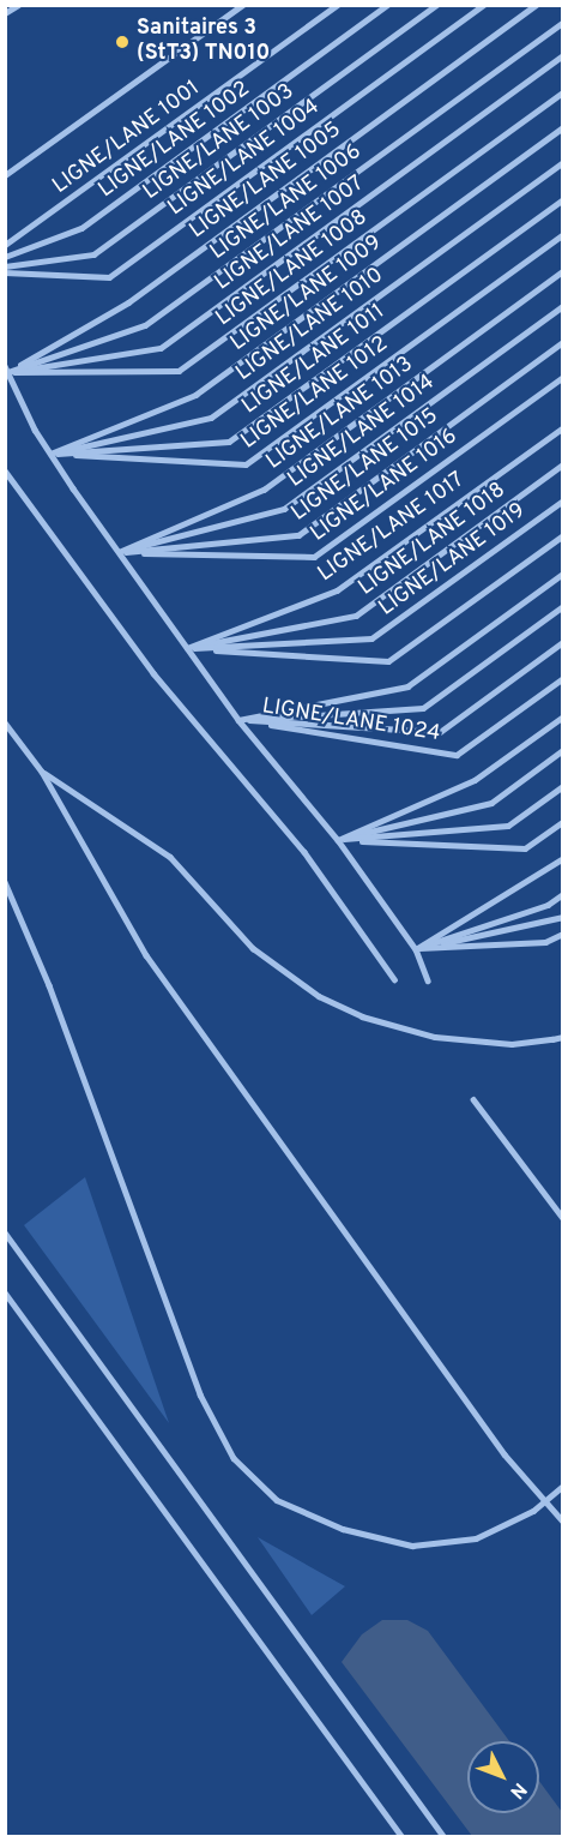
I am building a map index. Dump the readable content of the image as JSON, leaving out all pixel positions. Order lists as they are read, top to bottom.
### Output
{
  "streets": {
    "lane": [
      "LIGNE/LANE 1001",
      "LIGNE/LANE 1002",
      "LIGNE/LANE 1003",
      "LIGNE/LANE 1004",
      "LIGNE/LANE 1005",
      "LIGNE/LANE 1006",
      "LIGNE/LANE 1007",
      "LIGNE/LANE 1008",
      "LIGNE/LANE 1009",
      "LIGNE/LANE 1010",
      "LIGNE/LANE 1011",
      "LIGNE/LANE 1012",
      "LIGNE/LANE 1013",
      "LIGNE/LANE 1014",
      "LIGNE/LANE 1015",
      "LIGNE/LANE 1016",
      "LIGNE/LANE 1017",
      "LIGNE/LANE 1018",
      "LIGNE/LANE 1019",
      "LIGNE/LANE 1024"
    ]
  },
  "crossings": [
    ["LIGNE/LANE 1005", "LIGNE/LANE 1006"],
    ["LIGNE/LANE 1005", "LIGNE/LANE 1007"],
    ["LIGNE/LANE 1005", "LIGNE/LANE 1008"],
    ["LIGNE/LANE 1006", "LIGNE/LANE 1007"],
    ["LIGNE/LANE 1006", "LIGNE/LANE 1008"],
    ["LIGNE/LANE 1007", "LIGNE/LANE 1008"],
    ["LIGNE/LANE 1009", "LIGNE/LANE 1010"],
    ["LIGNE/LANE 1009", "LIGNE/LANE 1011"],
    ["LIGNE/LANE 1009", "LIGNE/LANE 1012"],
    ["LIGNE/LANE 1010", "LIGNE/LANE 1011"],
    ["LIGNE/LANE 1010", "LIGNE/LANE 1012"],
    ["LIGNE/LANE 1011", "LIGNE/LANE 1012"],
    ["LIGNE/LANE 1013", "LIGNE/LANE 1014"],
    ["LIGNE/LANE 1013", "LIGNE/LANE 1015"],
    ["LIGNE/LANE 1013", "LIGNE/LANE 1016"],
    ["LIGNE/LANE 1014", "LIGNE/LANE 1015"],
    ["LIGNE/LANE 1014", "LIGNE/LANE 1016"],
    ["LIGNE/LANE 1015", "LIGNE/LANE 1016"],
    ["LIGNE/LANE 1017", "LIGNE/LANE 1018"],
    ["LIGNE/LANE 1017", "LIGNE/LANE 1019"],
    ["LIGNE/LANE 1018", "LIGNE/LANE 1019"]
  ],
  "places": ["Sanitaires 3 (StT3) TN010"],
  "north": "bottom right"
}
